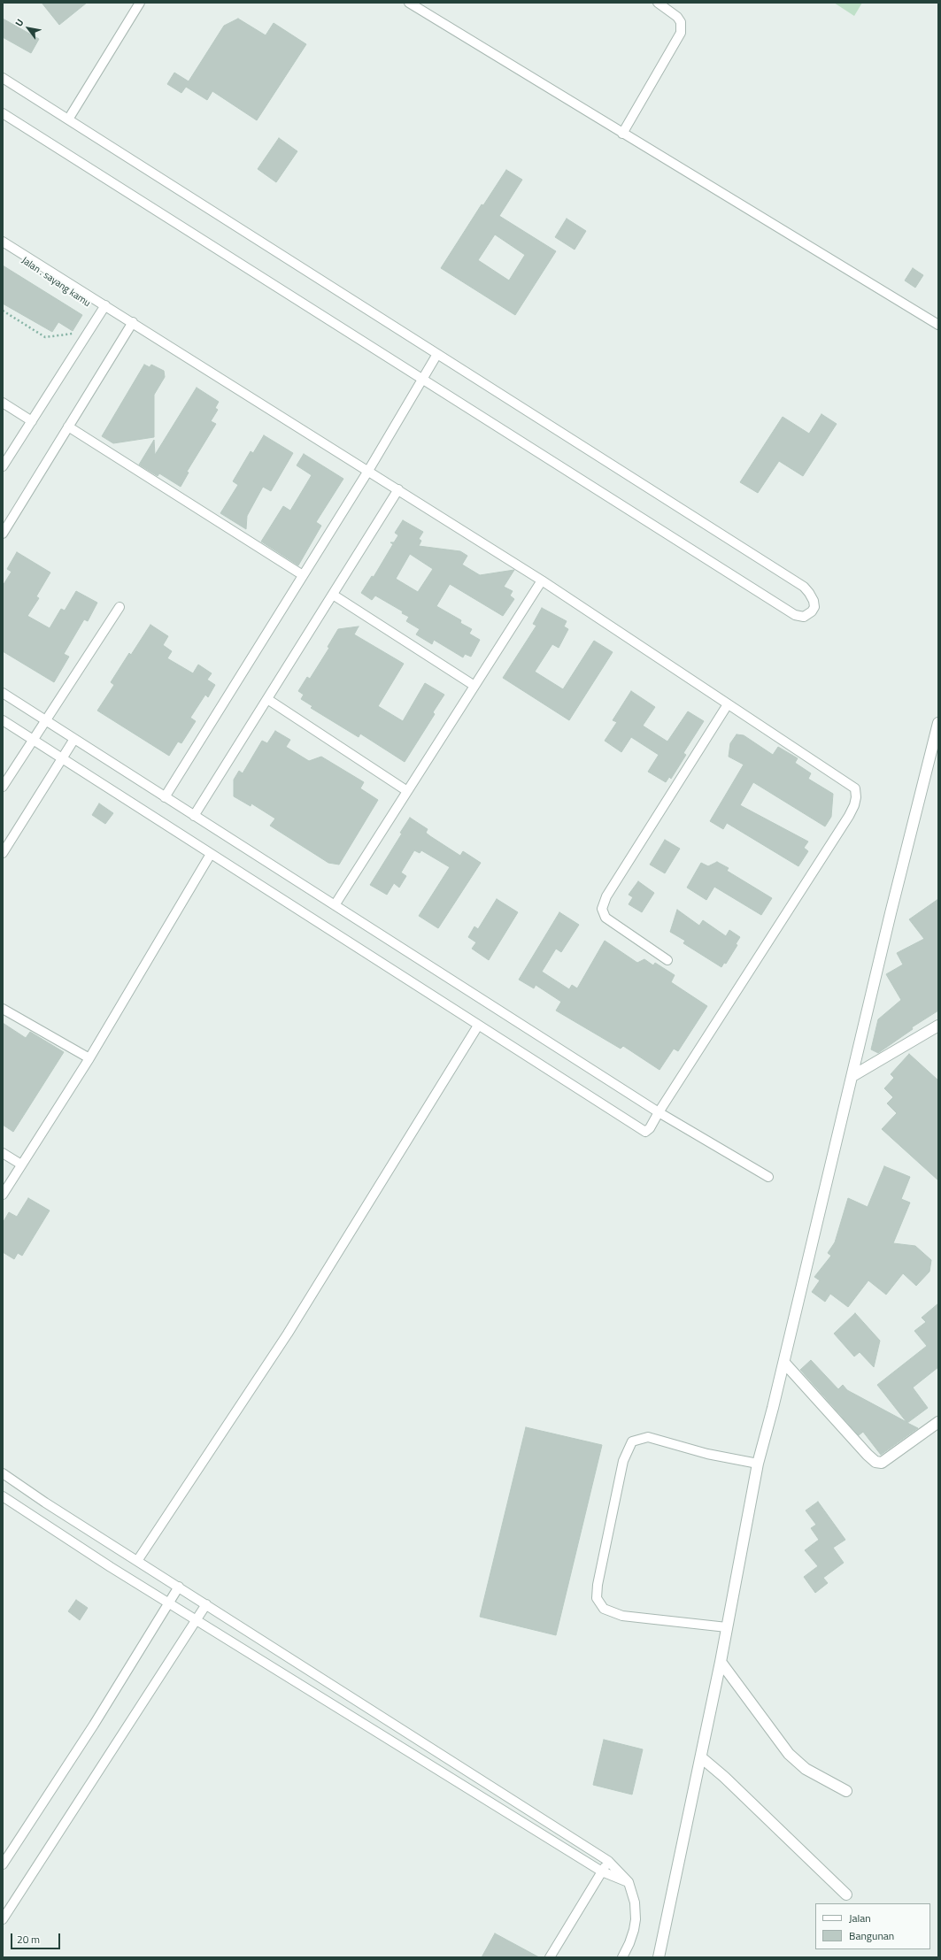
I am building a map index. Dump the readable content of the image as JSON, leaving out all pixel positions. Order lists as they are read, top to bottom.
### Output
{
  "legend": ["Jalan", "Bangunan"],
  "scale_bar": "20 m",
  "north": "top left"
}
